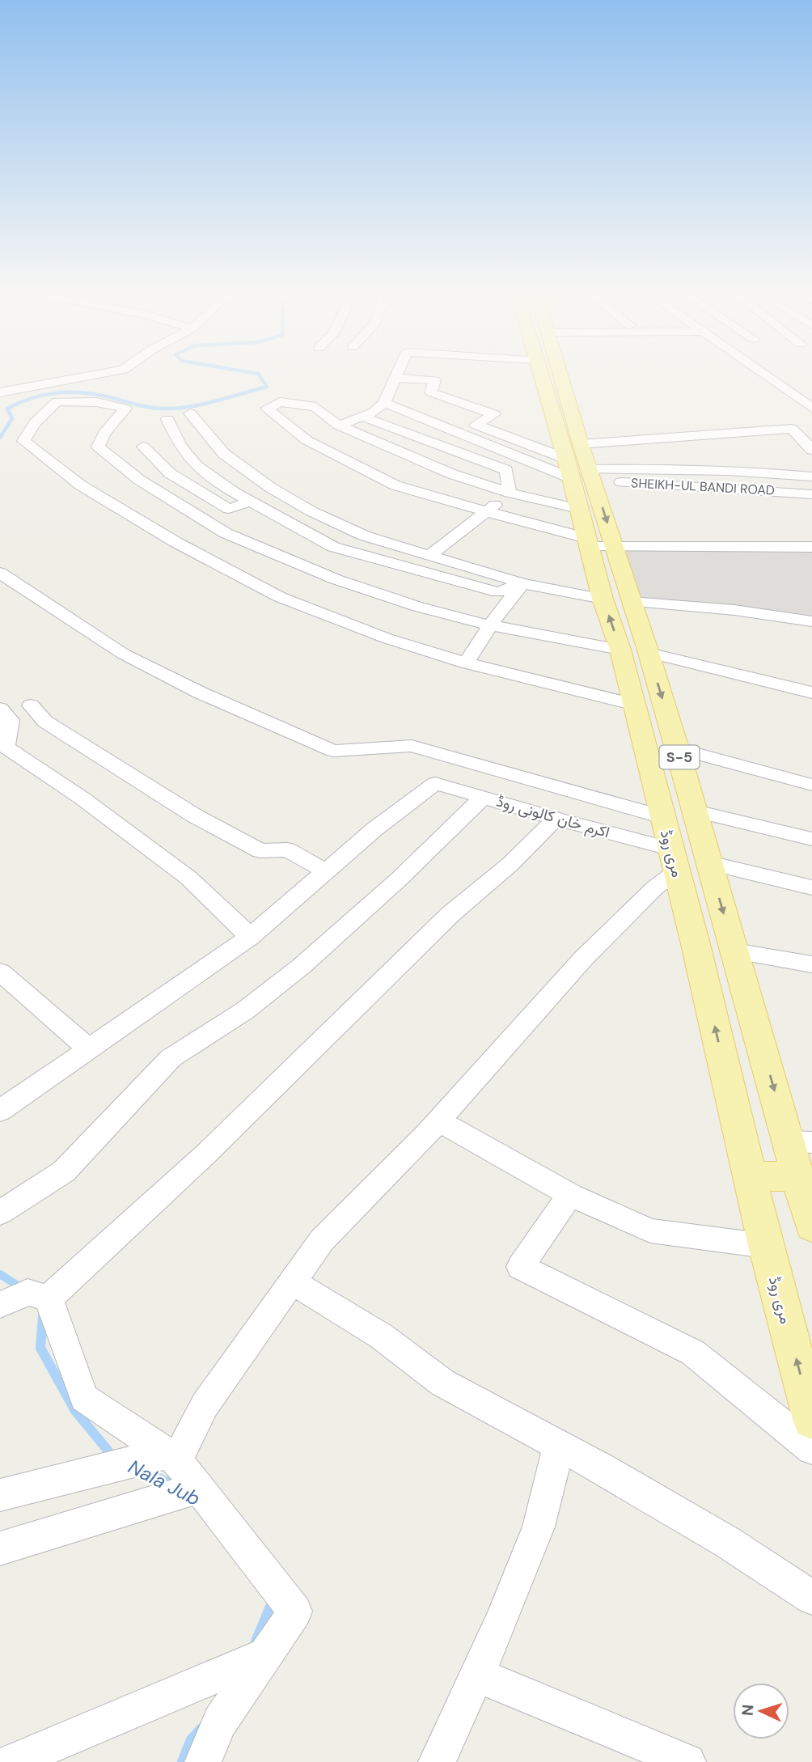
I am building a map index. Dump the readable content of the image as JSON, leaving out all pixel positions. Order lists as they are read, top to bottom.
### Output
{
  "streets": {
    "main road": ["S-5", "مری روڈ"],
    "street": ["SHEIKH-UL BANDI ROAD", "اکرم خان کالونی روڈ"]
  },
  "crossings": [
    ["SHEIKH-UL BANDI ROAD", "مری روڈ"],
    ["اکرم خان کالونی روڈ", "مری روڈ"]
  ],
  "water": ["Nala Jub"],
  "north": "left"
}
